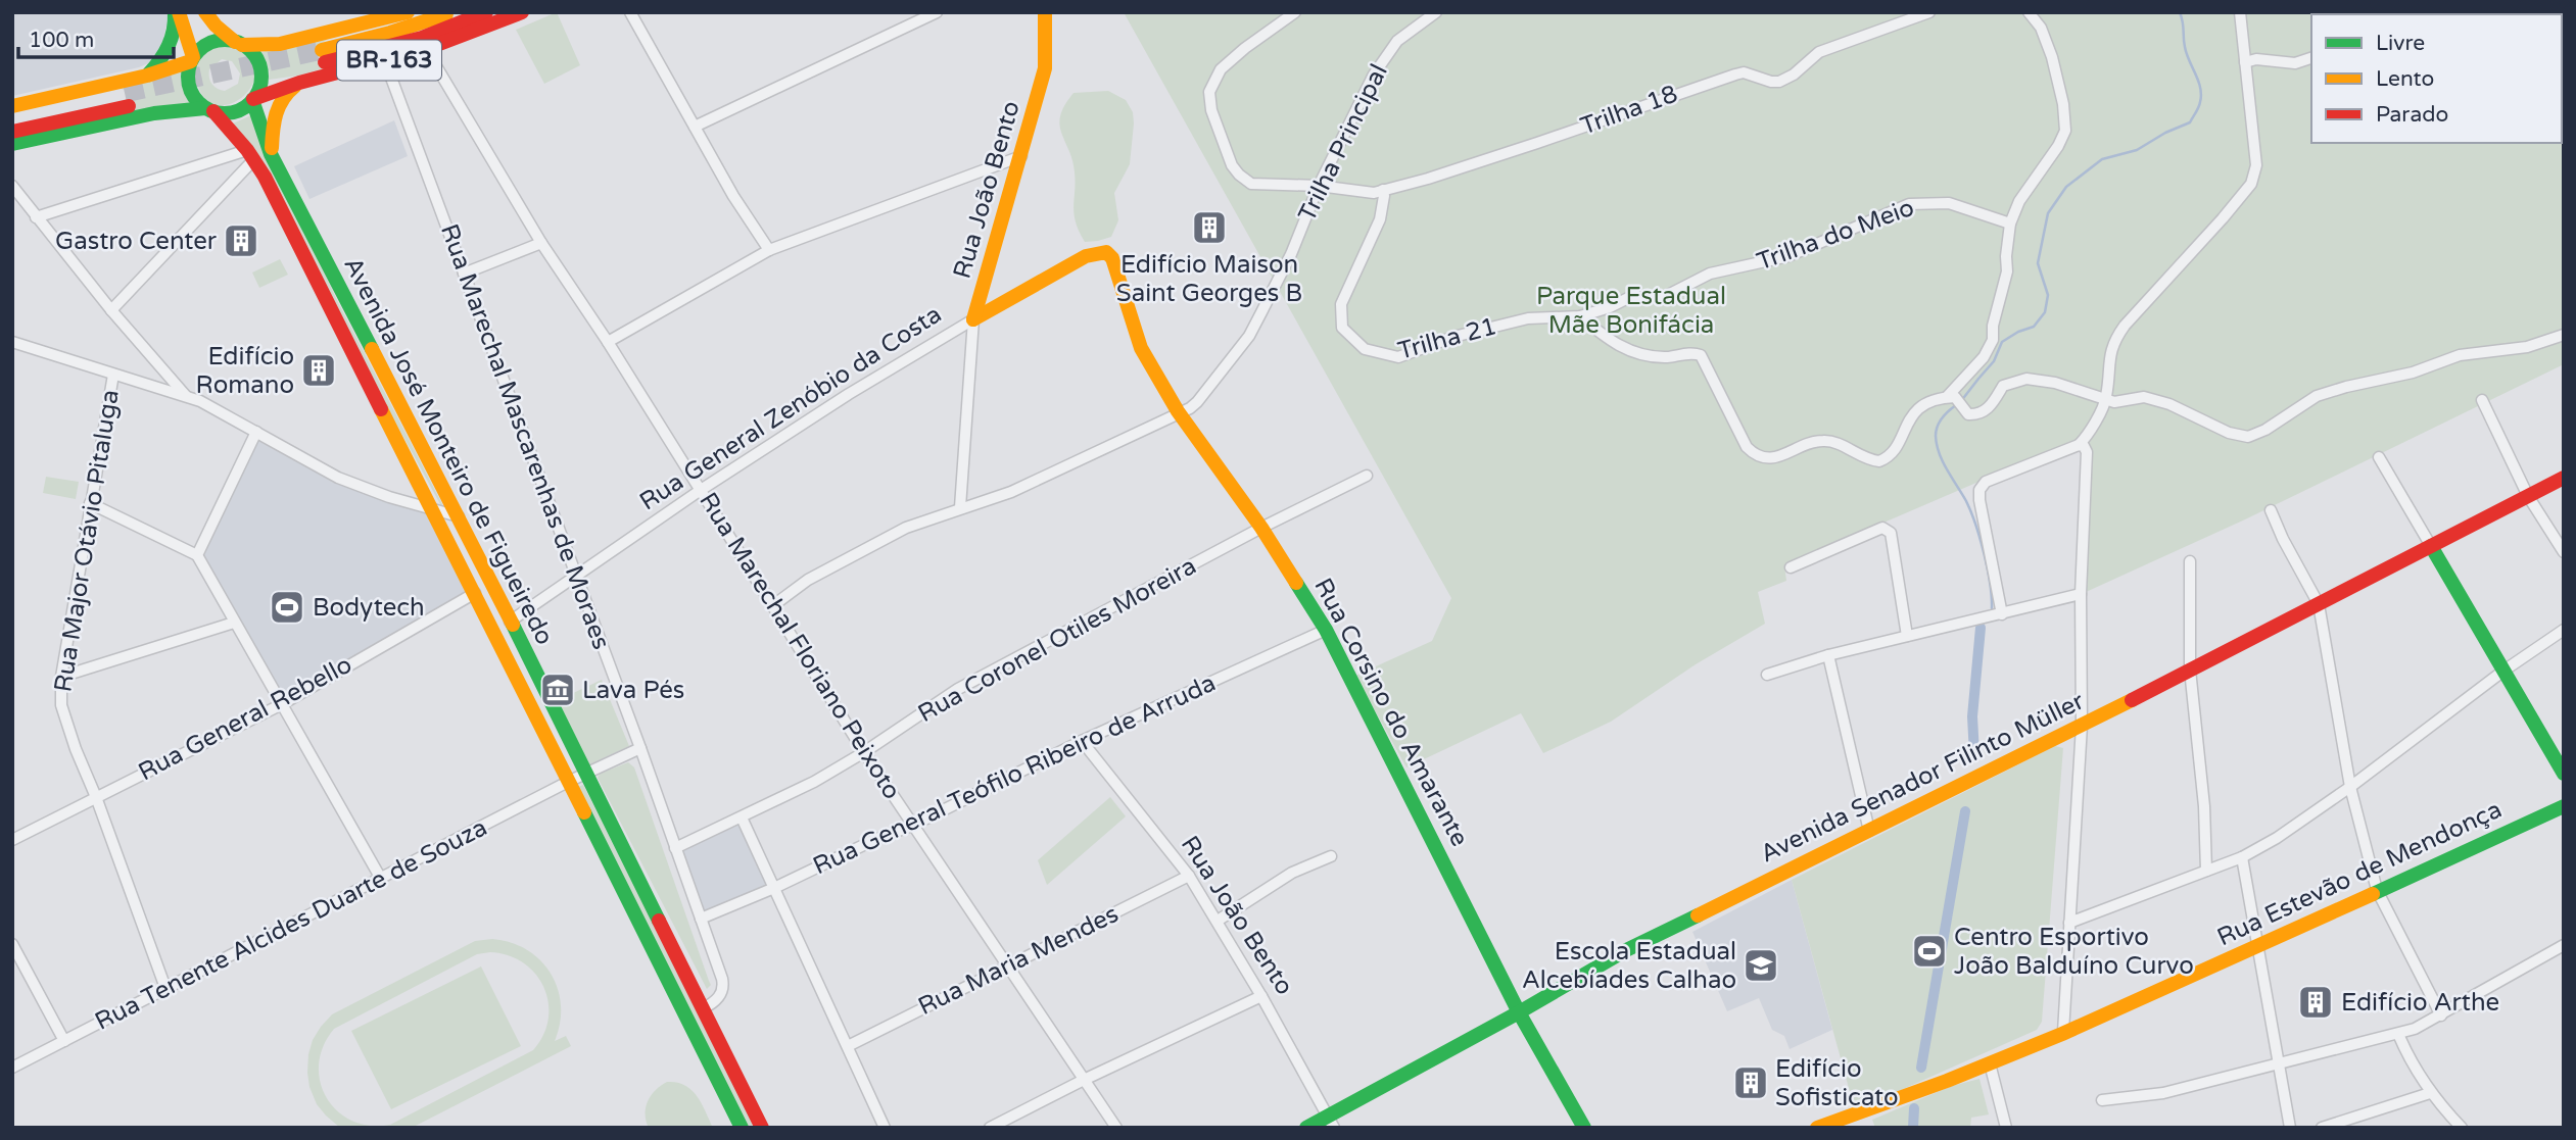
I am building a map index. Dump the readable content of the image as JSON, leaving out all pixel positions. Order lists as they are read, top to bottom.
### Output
{
  "streets": {
    "main road": [
      "BR-163",
      "Rua João Bento",
      "Rua General Zenóbio da Costa",
      "Avenida José Monteiro de Figueiredo",
      "Rua Corsino do Amarante",
      "Avenida Senador Filinto Müller",
      "Rua Estevão de Mendonça"
    ],
    "street": [
      "Trilha 18",
      "Trilha Principal",
      "Trilha do Meio",
      "Trilha 21",
      "Rua Marechal Mascarenhas de Moraes",
      "Rua Major Otávio Pitaluga",
      "Rua Coronel Otiles Moreira",
      "Rua Marechal Floriano Peixoto",
      "Rua General Rebello",
      "Rua General Teófilo Ribeiro de Arruda",
      "Rua Tenente Alcides Duarte de Souza",
      "Rua Maria Mendes"
    ]
  },
  "crossings": [
    ["BR-163", "Rua Marechal Mascarenhas de Moraes"],
    ["BR-163", "Avenida José Monteiro de Figueiredo"],
    ["BR-163", "Rua Marechal Floriano Peixoto"],
    ["Trilha 18", "Trilha Principal"],
    ["Trilha 18", "Trilha 21"],
    ["Trilha Principal", "Rua João Bento"],
    ["Trilha Principal", "Rua Marechal Floriano Peixoto"],
    ["Trilha Principal", "Rua Corsino do Amarante"],
    ["Rua João Bento", "Rua General Zenóbio da Costa"],
    ["Rua João Bento", "Rua General Teófilo Ribeiro de Arruda"],
    ["Rua João Bento", "Avenida Senador Filinto Müller"],
    ["Rua João Bento", "Rua Maria Mendes"],
    ["Trilha do Meio", "Trilha 21"],
    ["Rua General Zenóbio da Costa", "Rua Marechal Mascarenhas de Moraes"],
    ["Rua General Zenóbio da Costa", "Avenida José Monteiro de Figueiredo"],
    ["Rua General Zenóbio da Costa", "Rua Marechal Floriano Peixoto"],
    ["Rua General Zenóbio da Costa", "Rua Corsino do Amarante"],
    ["Rua Marechal Mascarenhas de Moraes", "Avenida José Monteiro de Figueiredo"],
    ["Rua Marechal Mascarenhas de Moraes", "Rua Coronel Otiles Moreira"],
    ["Rua Marechal Mascarenhas de Moraes", "Rua General Teófilo Ribeiro de Arruda"],
    ["Rua Marechal Mascarenhas de Moraes", "Rua Tenente Alcides Duarte de Souza"],
    ["Avenida José Monteiro de Figueiredo", "Rua Tenente Alcides Duarte de Souza"],
    ["Rua Major Otávio Pitaluga", "Rua General Rebello"],
    ["Rua Major Otávio Pitaluga", "Rua Tenente Alcides Duarte de Souza"],
    ["Rua Coronel Otiles Moreira", "Rua Marechal Floriano Peixoto"],
    ["Rua Coronel Otiles Moreira", "Rua Corsino do Amarante"],
    ["Rua Marechal Floriano Peixoto", "Rua General Teófilo Ribeiro de Arruda"],
    ["Rua Marechal Floriano Peixoto", "Rua Maria Mendes"],
    ["Rua Corsino do Amarante", "Rua General Teófilo Ribeiro de Arruda"],
    ["Rua Corsino do Amarante", "Avenida Senador Filinto Müller"]
  ],
  "parks": ["Parque Estadual Mãe Bonifácia"],
  "places": {
    "building": [
      "Edifício Maison Saint Georges B",
      "Gastro Center",
      "Edifício Romano",
      "Edifício Arthe",
      "Edifício Sofisticato"
    ],
    "sports": ["Bodytech", "Centro Esportivo João Balduíno Curvo"],
    "museum": ["Lava Pés"],
    "school or university": ["Escola Estadual Alcebíades Calhao"]
  },
  "legend": ["Livre", "Lento", "Parado"],
  "scale_bar": "100 m"
}
